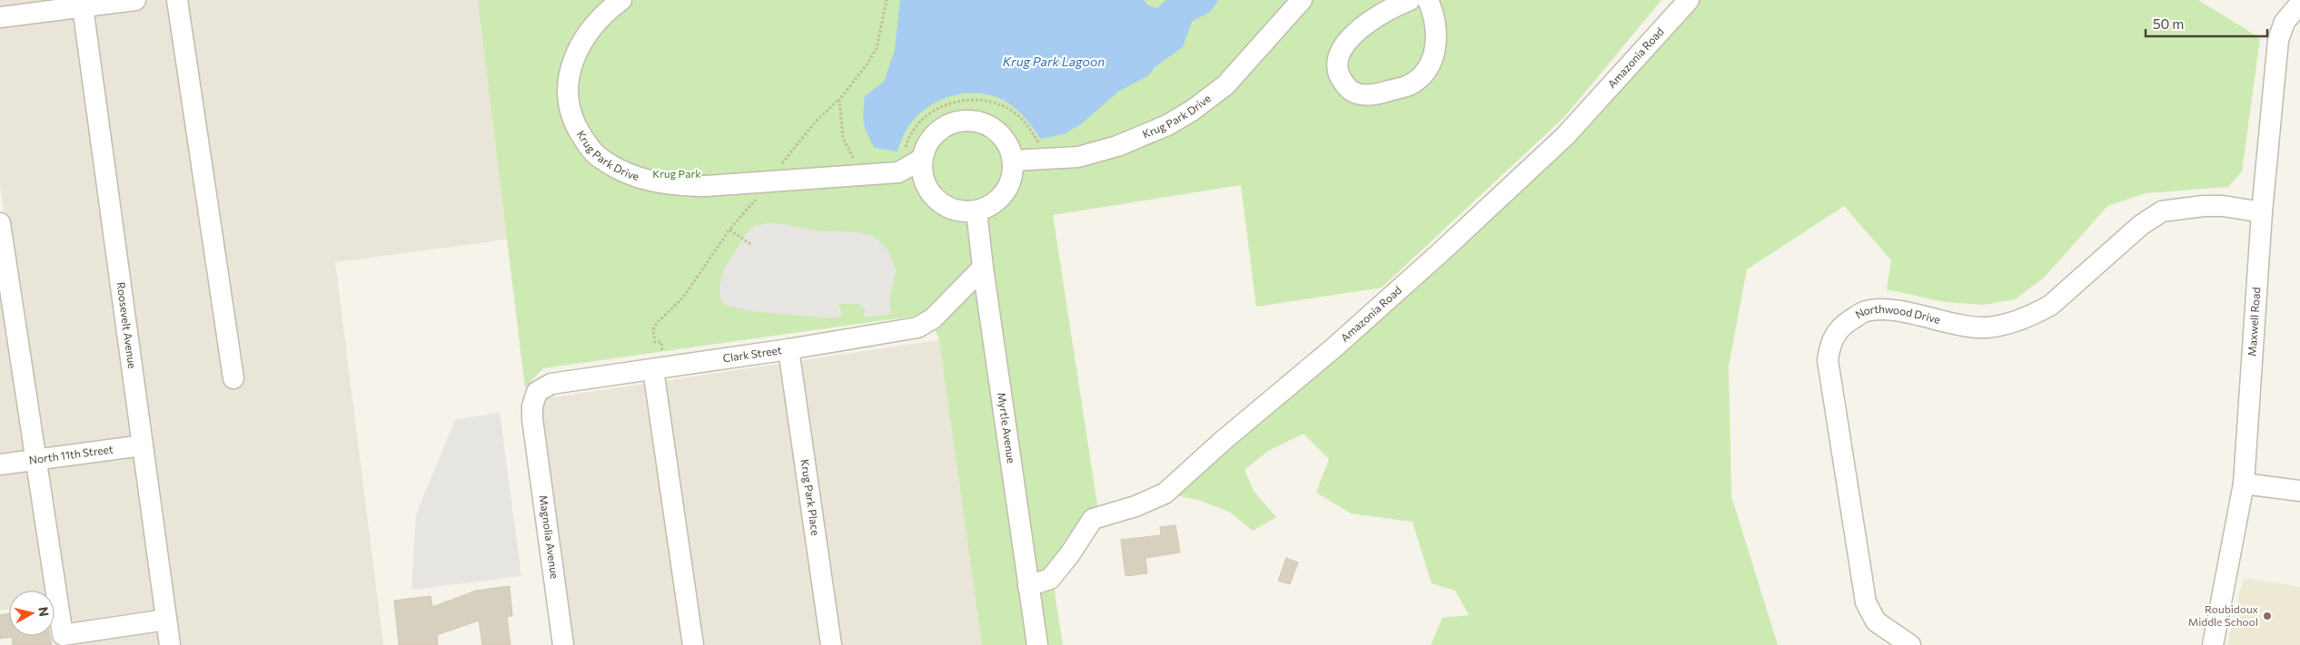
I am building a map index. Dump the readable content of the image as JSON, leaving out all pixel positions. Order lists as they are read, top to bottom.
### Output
{
  "streets": {
    "street": [
      "Amazonia Road",
      "Krug Park Drive",
      "Northwood Drive",
      "Maxwell Road",
      "Roosevelt Avenue",
      "Clark Street",
      "Myrtle Avenue",
      "North 11th Street",
      "Krug Park Place",
      "Magnolia Avenue"
    ]
  },
  "crossings": [
    ["Amazonia Road", "Myrtle Avenue"],
    ["Krug Park Drive", "Myrtle Avenue"],
    ["Northwood Drive", "Maxwell Road"],
    ["Roosevelt Avenue", "North 11th Street"],
    ["Clark Street", "Myrtle Avenue"],
    ["Clark Street", "Krug Park Place"],
    ["Clark Street", "Magnolia Avenue"]
  ],
  "water": ["Krug Park Lagoon"],
  "parks": ["Krug Park"],
  "places": ["Roubidoux Middle School"],
  "scale_bar": "50 m",
  "north": "right"
}
